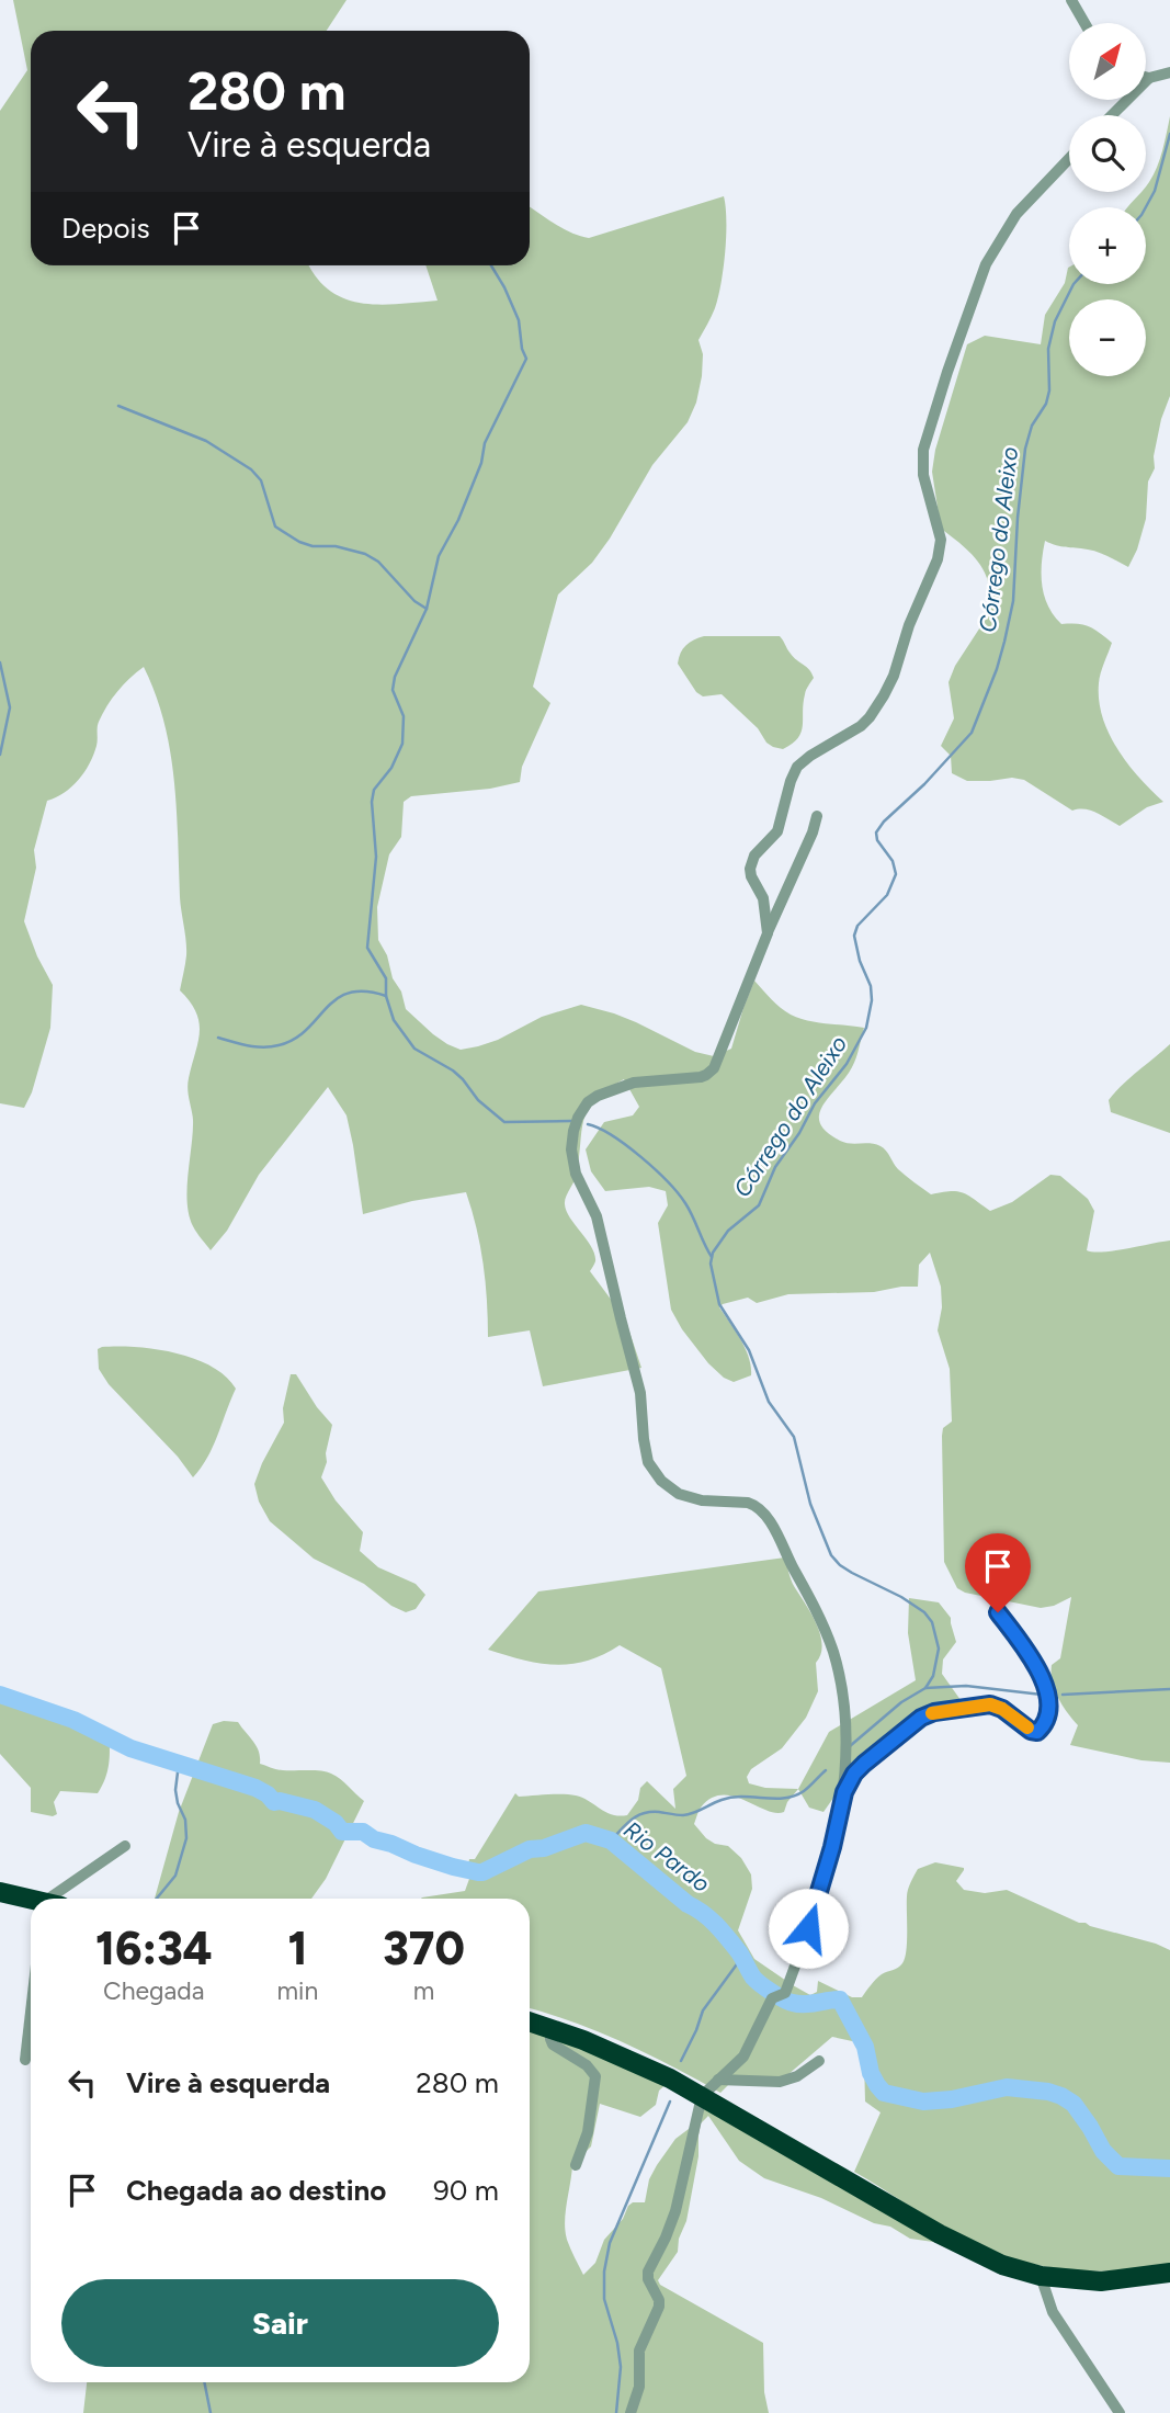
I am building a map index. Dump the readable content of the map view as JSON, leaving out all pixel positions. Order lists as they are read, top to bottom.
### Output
{
  "water": ["Córrego do Aleixo", "Rio Pardo"],
  "north": "top right",
  "page": {
    "map_buttons": ["+", "−"],
    "turn": ["280 m", "Vire à esquerda"],
    "then": "Depois",
    "eta": [
      "16:34",
      "Chegada",
      "1",
      "min",
      "370",
      "m"
    ],
    "list": [
      {
        "name": "Vire à esquerda",
        "value": "280 m"
      },
      {
        "name": "Chegada ao destino",
        "value": "90 m"
      }
    ],
    "buttons": "Sair"
  }
}
